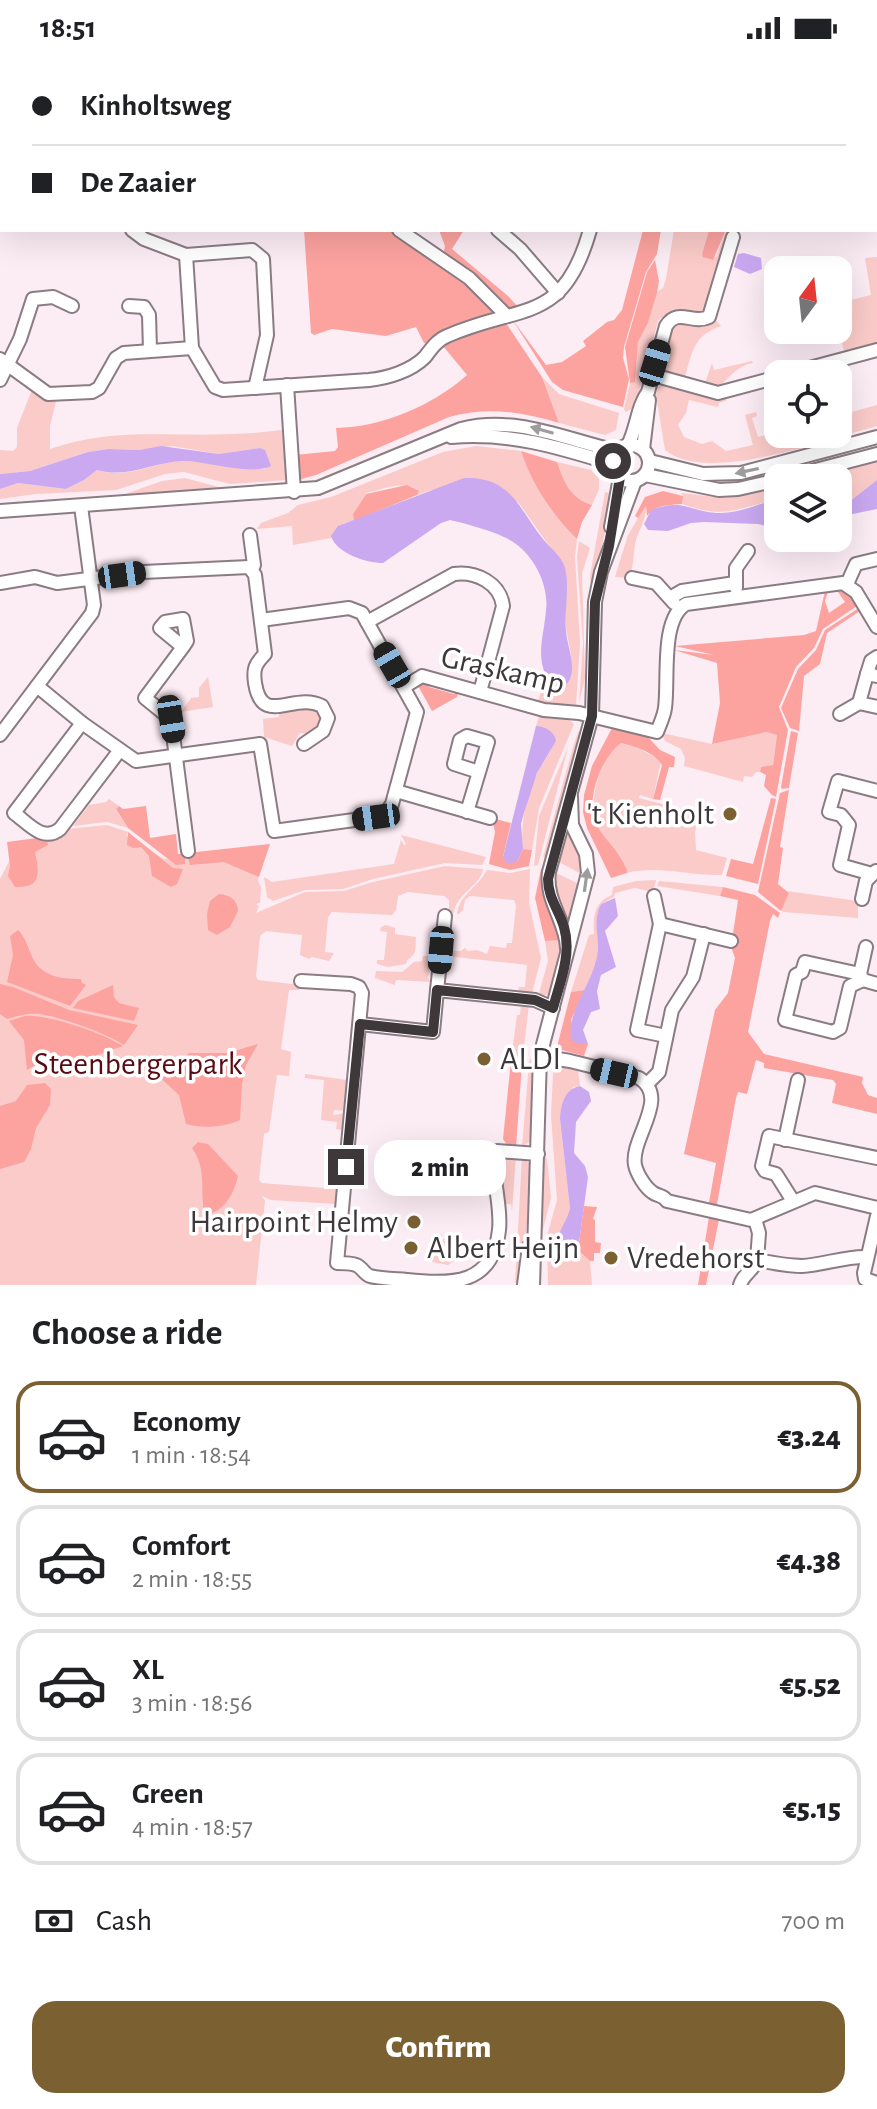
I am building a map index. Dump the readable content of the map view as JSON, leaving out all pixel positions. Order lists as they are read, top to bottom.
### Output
{
  "streets": {
    "street": ["Graskamp"]
  },
  "parks": ["Steenbergerpark"],
  "places": [
    "'t Kienholt",
    "ALDI",
    "Hairpoint Helmy",
    "Albert Heijn",
    "Vredehorst"
  ],
  "north": "top",
  "page": {
    "status": "18:51",
    "banner": ["Kinholtsweg", "De Zaaier"],
    "bubble": "2 min",
    "heading": "Choose a ride",
    "list": [
      {
        "name": "Economy",
        "note": "1 min · 18:54",
        "value": "€3.24"
      },
      {
        "name": "Comfort",
        "note": "2 min · 18:55",
        "value": "€4.38"
      },
      {
        "name": "XL",
        "note": "3 min · 18:56",
        "value": "€5.52"
      },
      {
        "name": "Green",
        "note": "4 min · 18:57",
        "value": "€5.15"
      }
    ],
    "pay": ["Cash", "700 m"],
    "buttons": "Confirm"
  }
}
